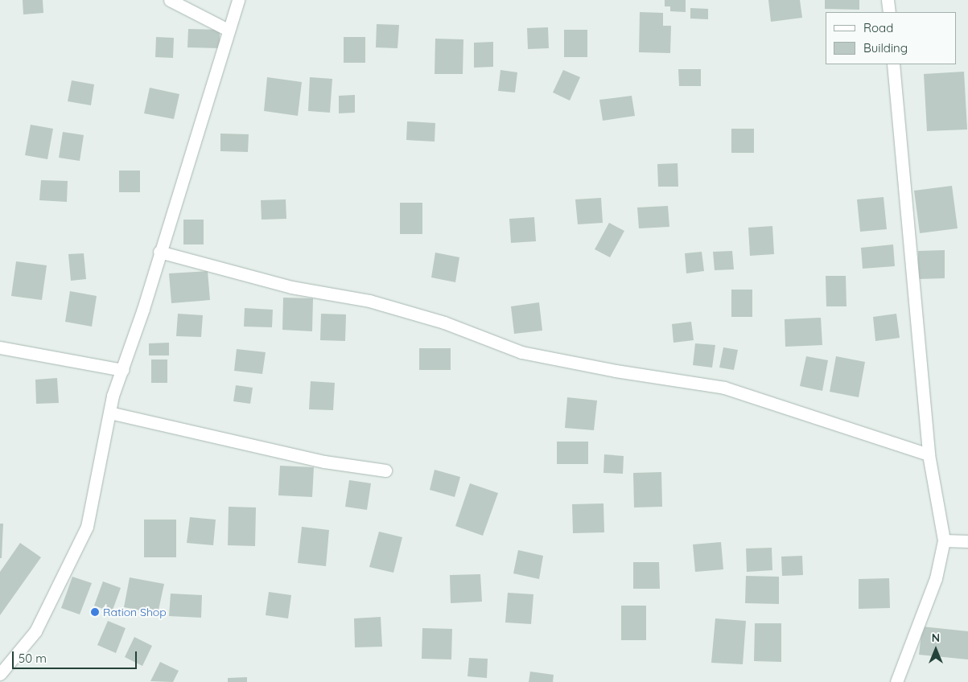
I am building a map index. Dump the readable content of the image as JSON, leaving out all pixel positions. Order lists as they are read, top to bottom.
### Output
{
  "places": ["Ration Shop"],
  "legend": ["Road", "Building"],
  "scale_bar": "50 m",
  "north": "top"
}
